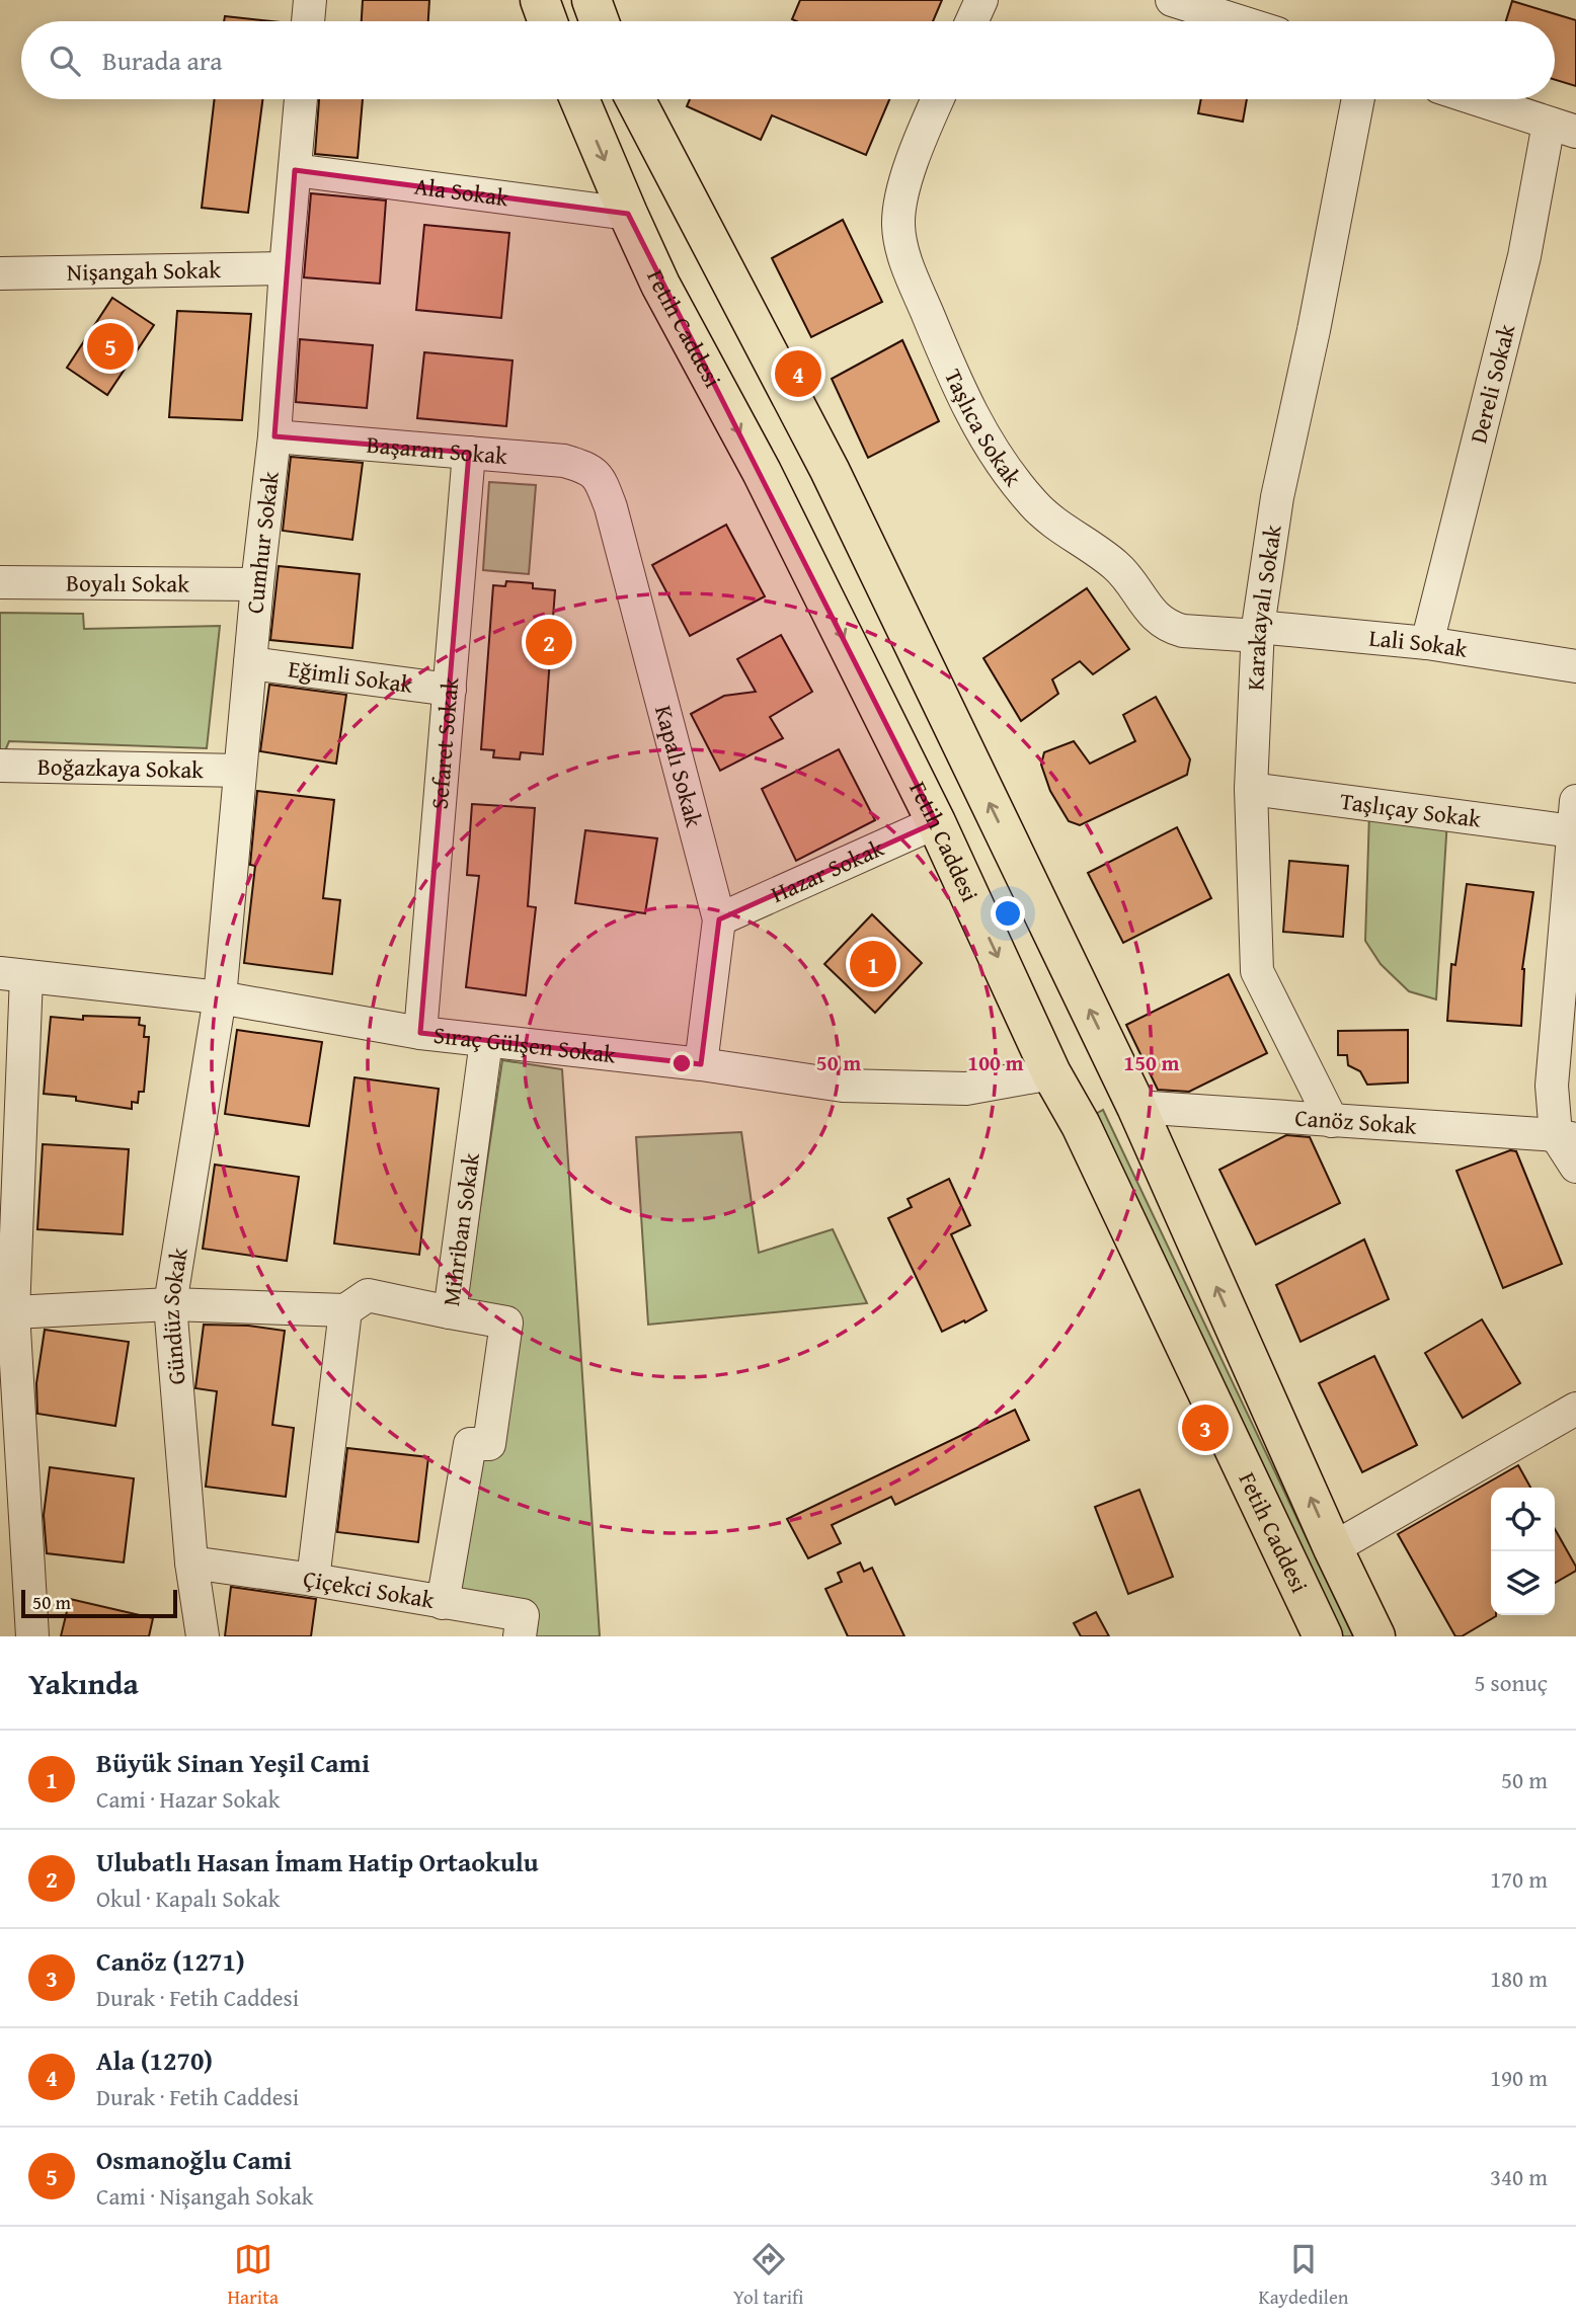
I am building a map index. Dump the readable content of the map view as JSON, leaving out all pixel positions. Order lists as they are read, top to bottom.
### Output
{
  "streets": {
    "main road": ["Fetih Caddesi"],
    "street": [
      "Ala Sokak",
      "Nişangah Sokak",
      "Dereli Sokak",
      "Taşlıca Sokak",
      "Başaran Sokak",
      "Cumhur Sokak",
      "Boyalı Sokak",
      "Karakayalı Sokak",
      "Lali Sokak",
      "Eğimli Sokak",
      "Sefaret Sokak",
      "Kapalı Sokak",
      "Boğazkaya Sokak",
      "Taşlıçay Sokak",
      "Hazar Sokak",
      "Sıraç Gülşen Sokak",
      "Canöz Sokak",
      "Mihriban Sokak",
      "Gündüz Sokak",
      "Çiçekci Sokak"
    ]
  },
  "crossings": [
    ["Ala Sokak", "Fetih Caddesi"],
    ["Ala Sokak", "Cumhur Sokak"],
    ["Nişangah Sokak", "Cumhur Sokak"],
    ["Fetih Caddesi", "Hazar Sokak"],
    ["Fetih Caddesi", "Sıraç Gülşen Sokak"],
    ["Fetih Caddesi", "Canöz Sokak"],
    ["Dereli Sokak", "Lali Sokak"],
    ["Taşlıca Sokak", "Karakayalı Sokak"],
    ["Taşlıca Sokak", "Lali Sokak"],
    ["Başaran Sokak", "Cumhur Sokak"],
    ["Başaran Sokak", "Sefaret Sokak"],
    ["Başaran Sokak", "Kapalı Sokak"],
    ["Cumhur Sokak", "Boyalı Sokak"],
    ["Cumhur Sokak", "Eğimli Sokak"],
    ["Cumhur Sokak", "Boğazkaya Sokak"],
    ["Cumhur Sokak", "Sıraç Gülşen Sokak"],
    ["Cumhur Sokak", "Gündüz Sokak"],
    ["Karakayalı Sokak", "Lali Sokak"],
    ["Karakayalı Sokak", "Taşlıçay Sokak"],
    ["Karakayalı Sokak", "Canöz Sokak"],
    ["Eğimli Sokak", "Sefaret Sokak"],
    ["Sefaret Sokak", "Sıraç Gülşen Sokak"],
    ["Kapalı Sokak", "Hazar Sokak"],
    ["Kapalı Sokak", "Sıraç Gülşen Sokak"],
    ["Sıraç Gülşen Sokak", "Mihriban Sokak"],
    ["Sıraç Gülşen Sokak", "Gündüz Sokak"],
    ["Mihriban Sokak", "Çiçekci Sokak"],
    ["Gündüz Sokak", "Çiçekci Sokak"]
  ],
  "scale_bar": "50 m",
  "page": {
    "search": "Burada ara",
    "pins": [
      "5",
      "4",
      "2",
      "1",
      "3"
    ],
    "scale": "50 m",
    "heading": ["Yakında", "5 sonuç"],
    "list": [
      {
        "mark": "1",
        "name": "Büyük Sinan Yeşil Cami",
        "note": "Cami · Hazar Sokak",
        "value": "50 m"
      },
      {
        "mark": "2",
        "name": "Ulubatlı Hasan İmam Hatip Ortaokulu",
        "note": "Okul · Kapalı Sokak",
        "value": "170 m"
      },
      {
        "mark": "3",
        "name": "Canöz (1271)",
        "note": "Durak · Fetih Caddesi",
        "value": "180 m"
      },
      {
        "mark": "4",
        "name": "Ala (1270)",
        "note": "Durak · Fetih Caddesi",
        "value": "190 m"
      },
      {
        "mark": "5",
        "name": "Osmanoğlu Cami",
        "note": "Cami · Nişangah Sokak",
        "value": "340 m"
      }
    ],
    "nav": ["Harita", "Yol tarifi", "Kaydedilen"]
  },
  "rings": ["50 m", "100 m", "150 m"]
}
